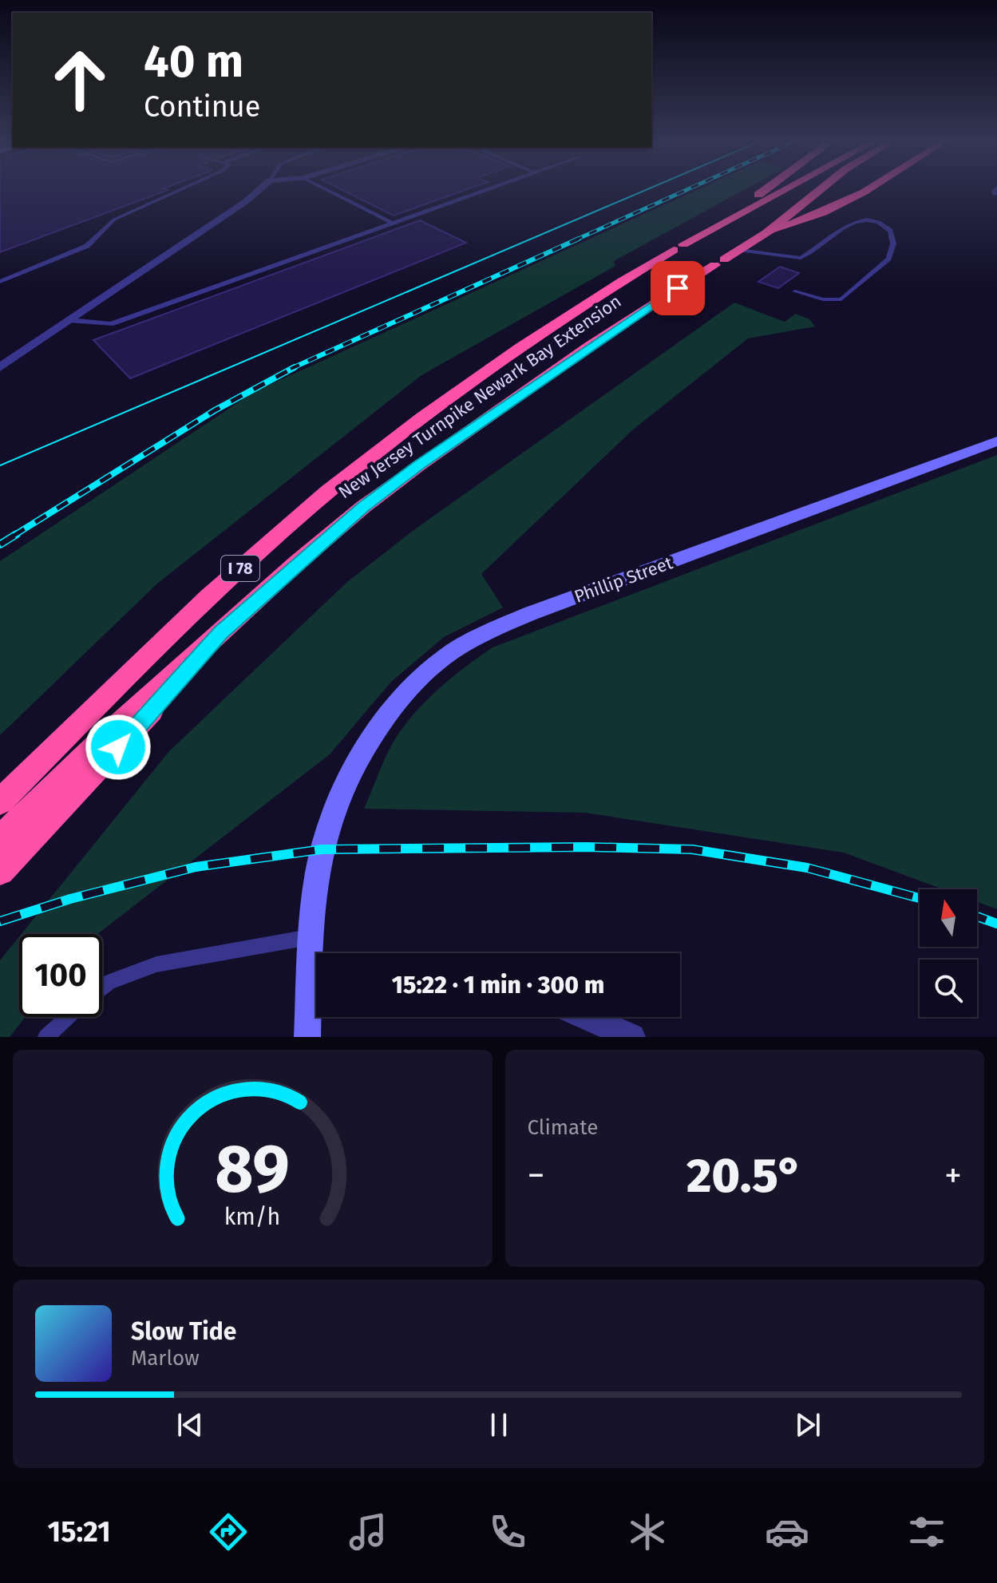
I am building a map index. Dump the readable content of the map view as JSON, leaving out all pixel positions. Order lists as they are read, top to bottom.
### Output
{
  "streets": {
    "highway": ["New Jersey Turnpike Newark Bay Extension", "I 78"],
    "street": ["Phillip Street"]
  },
  "north": "top",
  "page": {
    "turn": ["40 m", "Continue"],
    "limit": "100",
    "trip": "15:22 · 1 min · 300 m",
    "tile": "Climate",
    "heat": ["−", "20.5°", "+"],
    "song": ["Slow Tide", "Marlow"],
    "tabs": "15:21",
    "gauge": ["89", "km/h"]
  }
}
